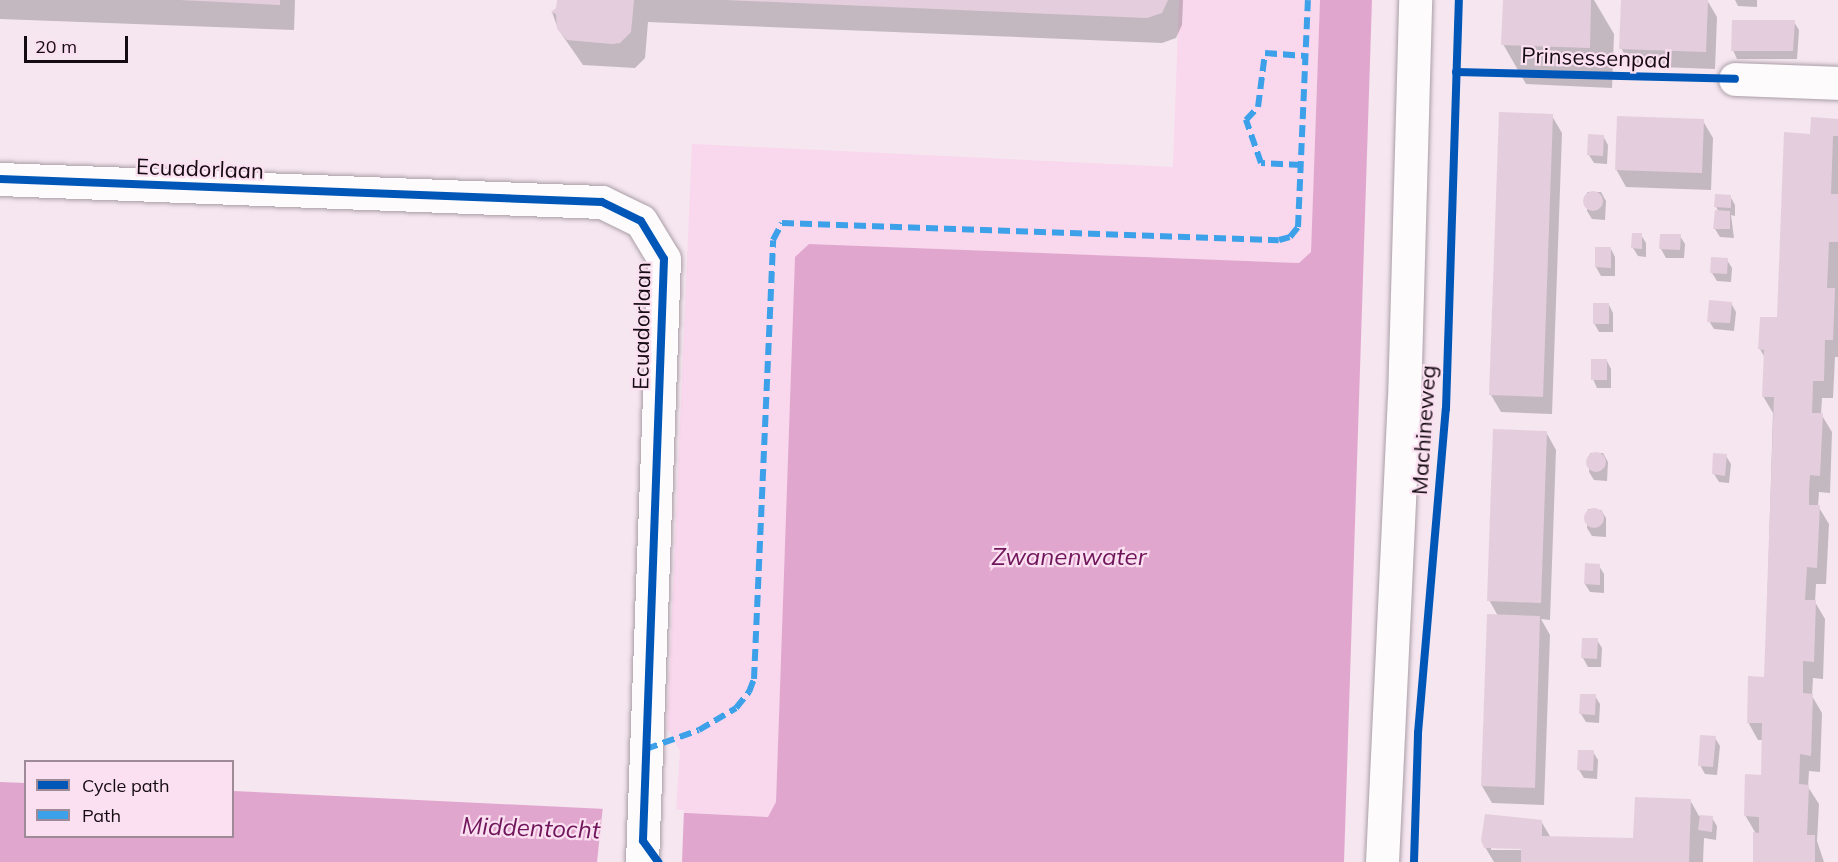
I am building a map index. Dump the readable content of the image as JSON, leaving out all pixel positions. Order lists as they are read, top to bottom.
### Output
{
  "streets": {
    "street": ["Ecuadorlaan", "Machineweg"],
    "cycle path": ["Prinsessenpad"]
  },
  "water": ["Zwanenwater", "Middentocht"],
  "legend": ["Cycle path", "Path"],
  "scale_bar": "20 m"
}
